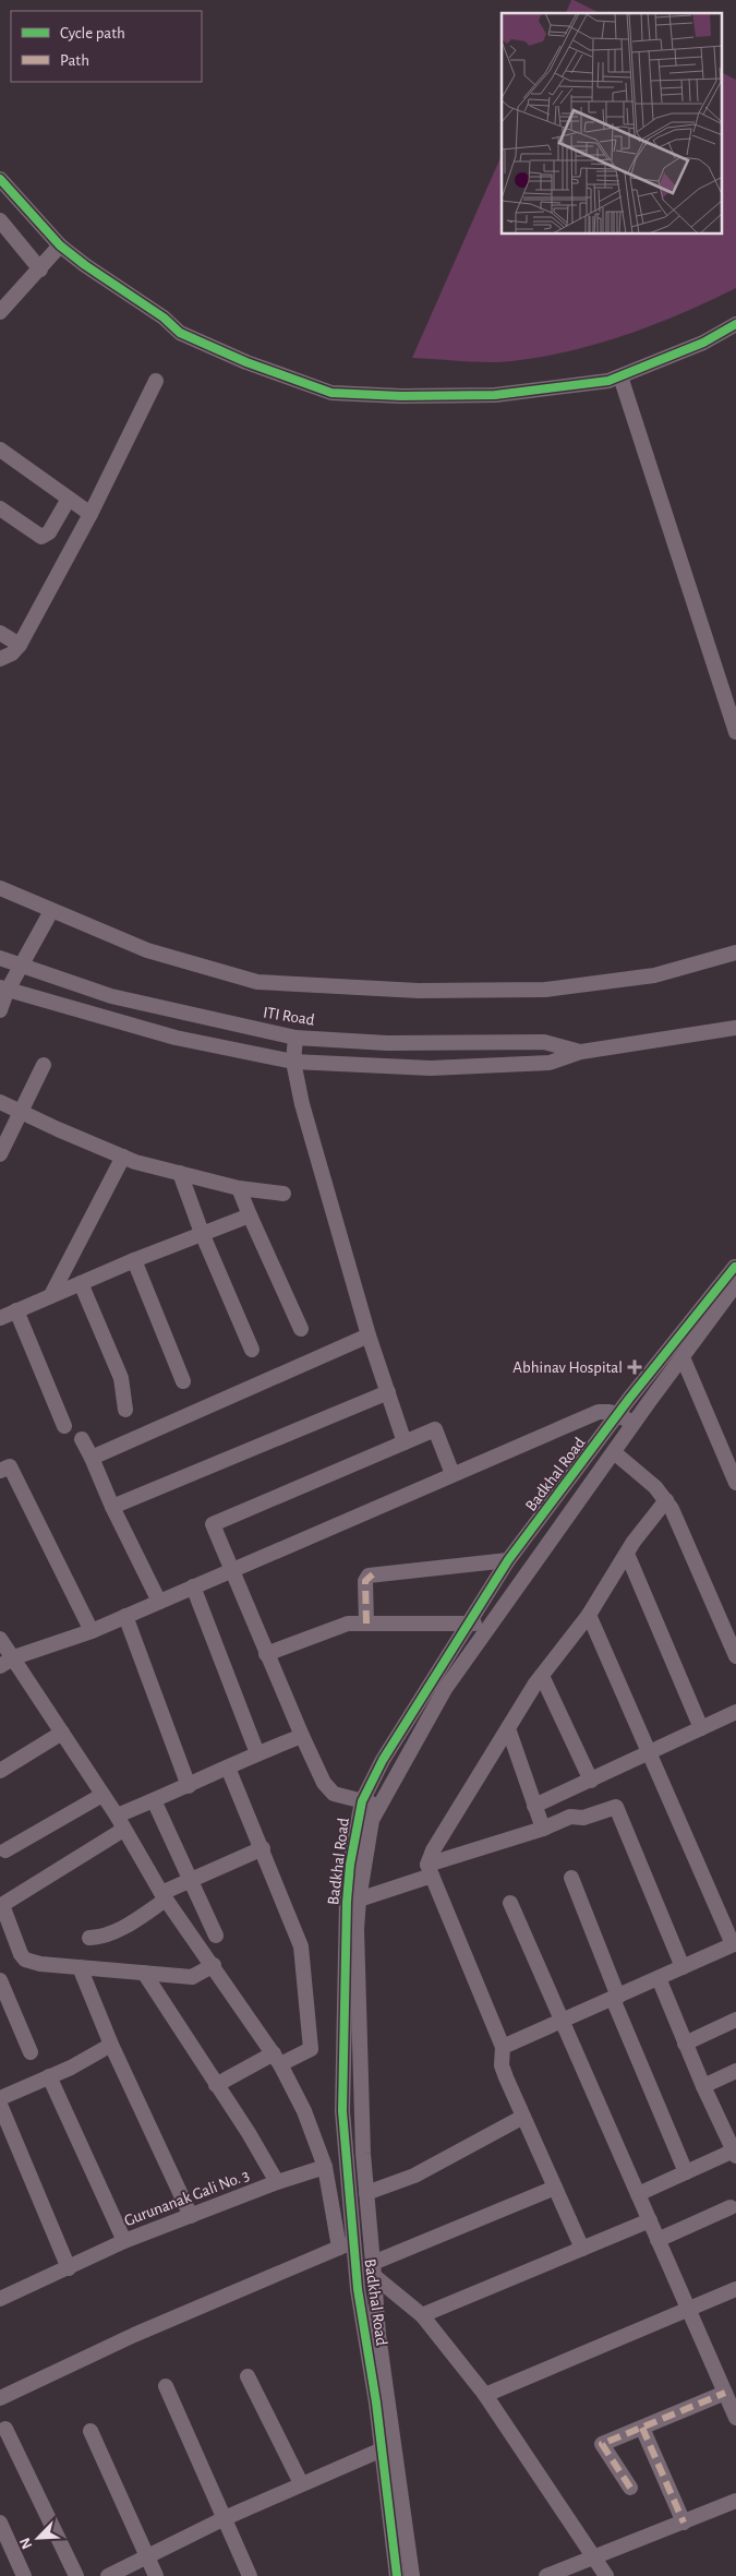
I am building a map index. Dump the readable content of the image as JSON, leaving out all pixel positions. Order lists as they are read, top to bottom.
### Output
{
  "streets": {
    "street": ["ITI Road", "Badkhal Road", "Gurunanak Gali No. 3"]
  },
  "places": {
    "health": ["Abhinav Hospital"]
  },
  "legend": ["Cycle path", "Path"],
  "north": "bottom left"
}
